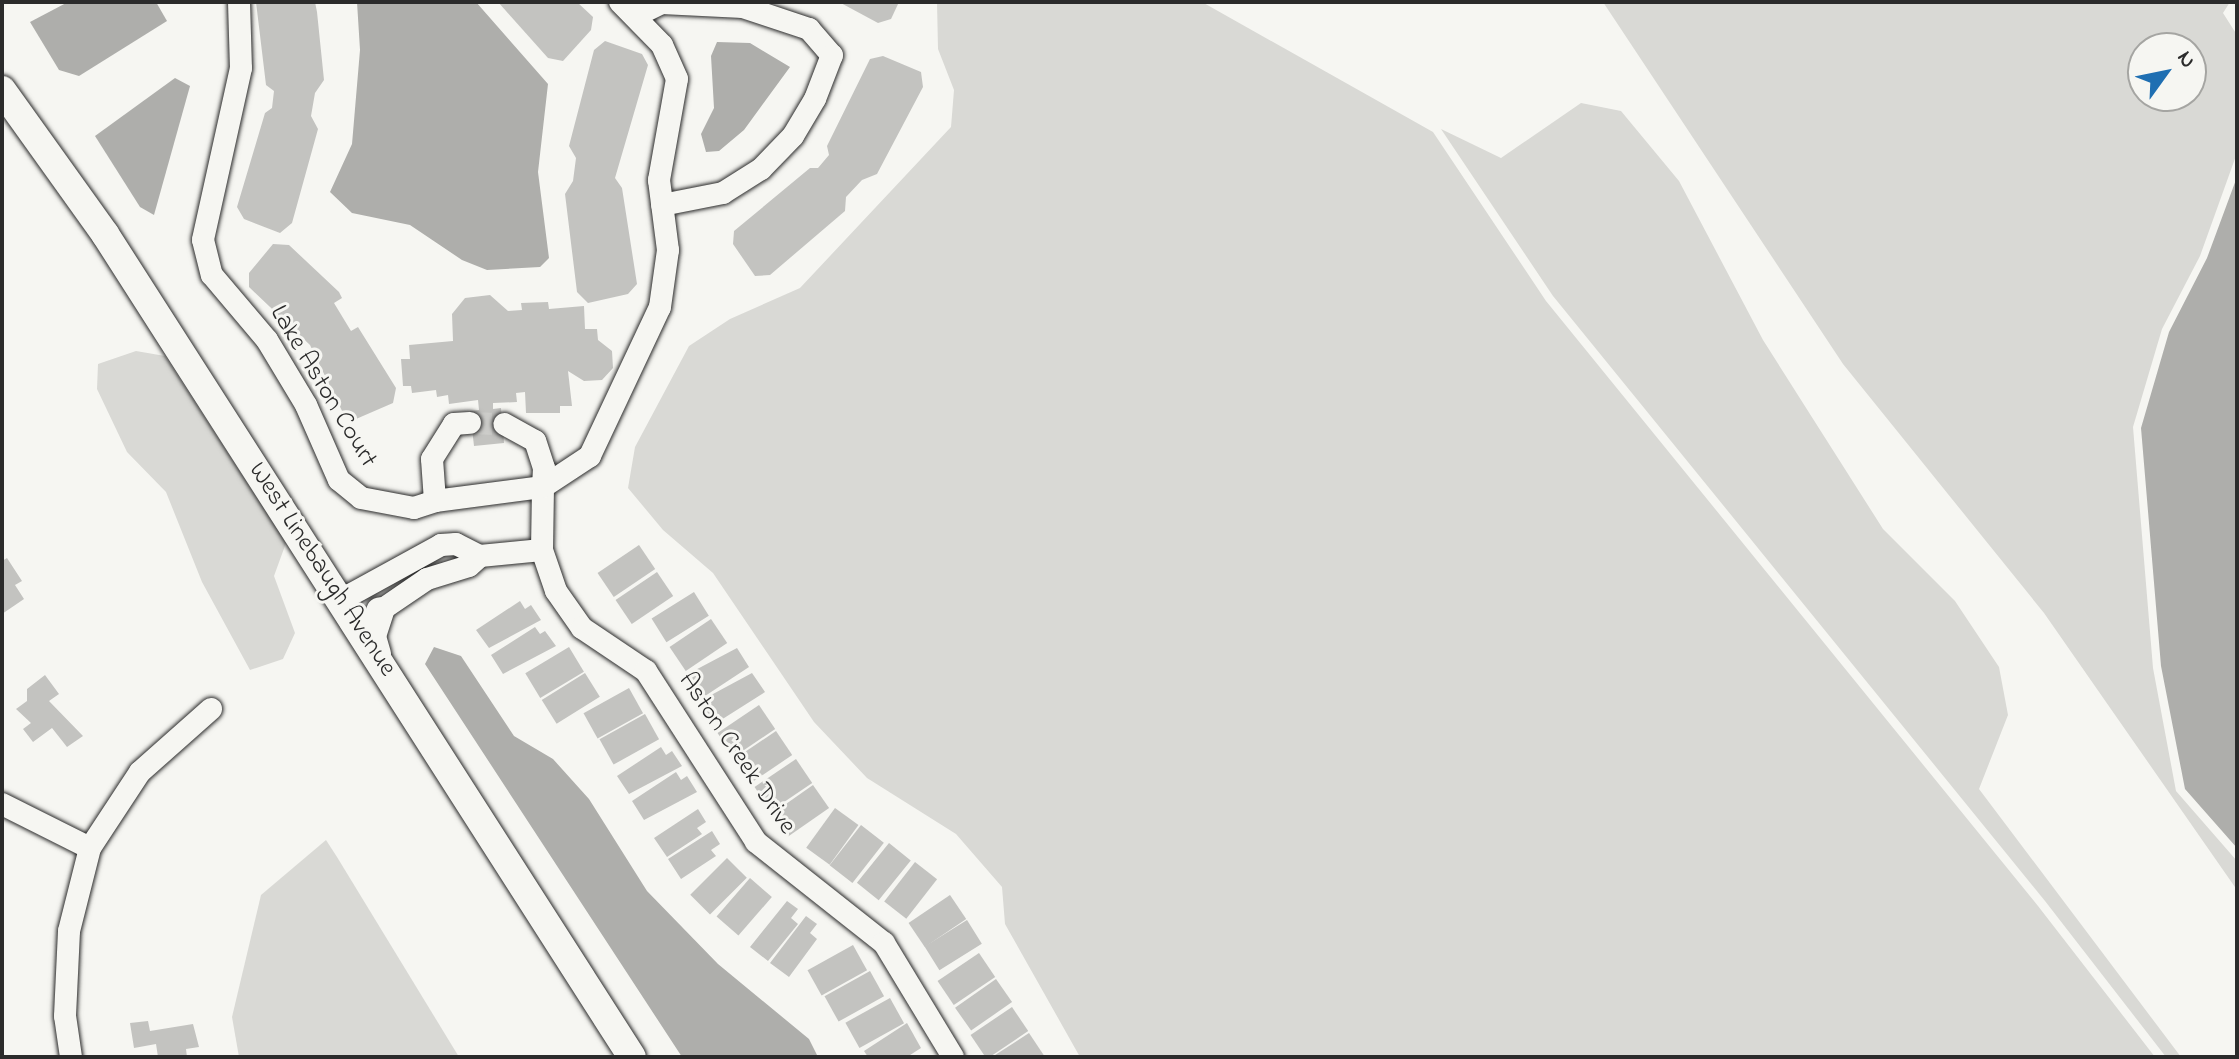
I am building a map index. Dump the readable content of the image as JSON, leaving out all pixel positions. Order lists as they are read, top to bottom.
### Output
{
  "streets": {
    "main road": ["West Linebaugh Avenue"],
    "street": ["Lake Aston Court", "Aston Creek Drive"]
  },
  "north": "top right"
}
